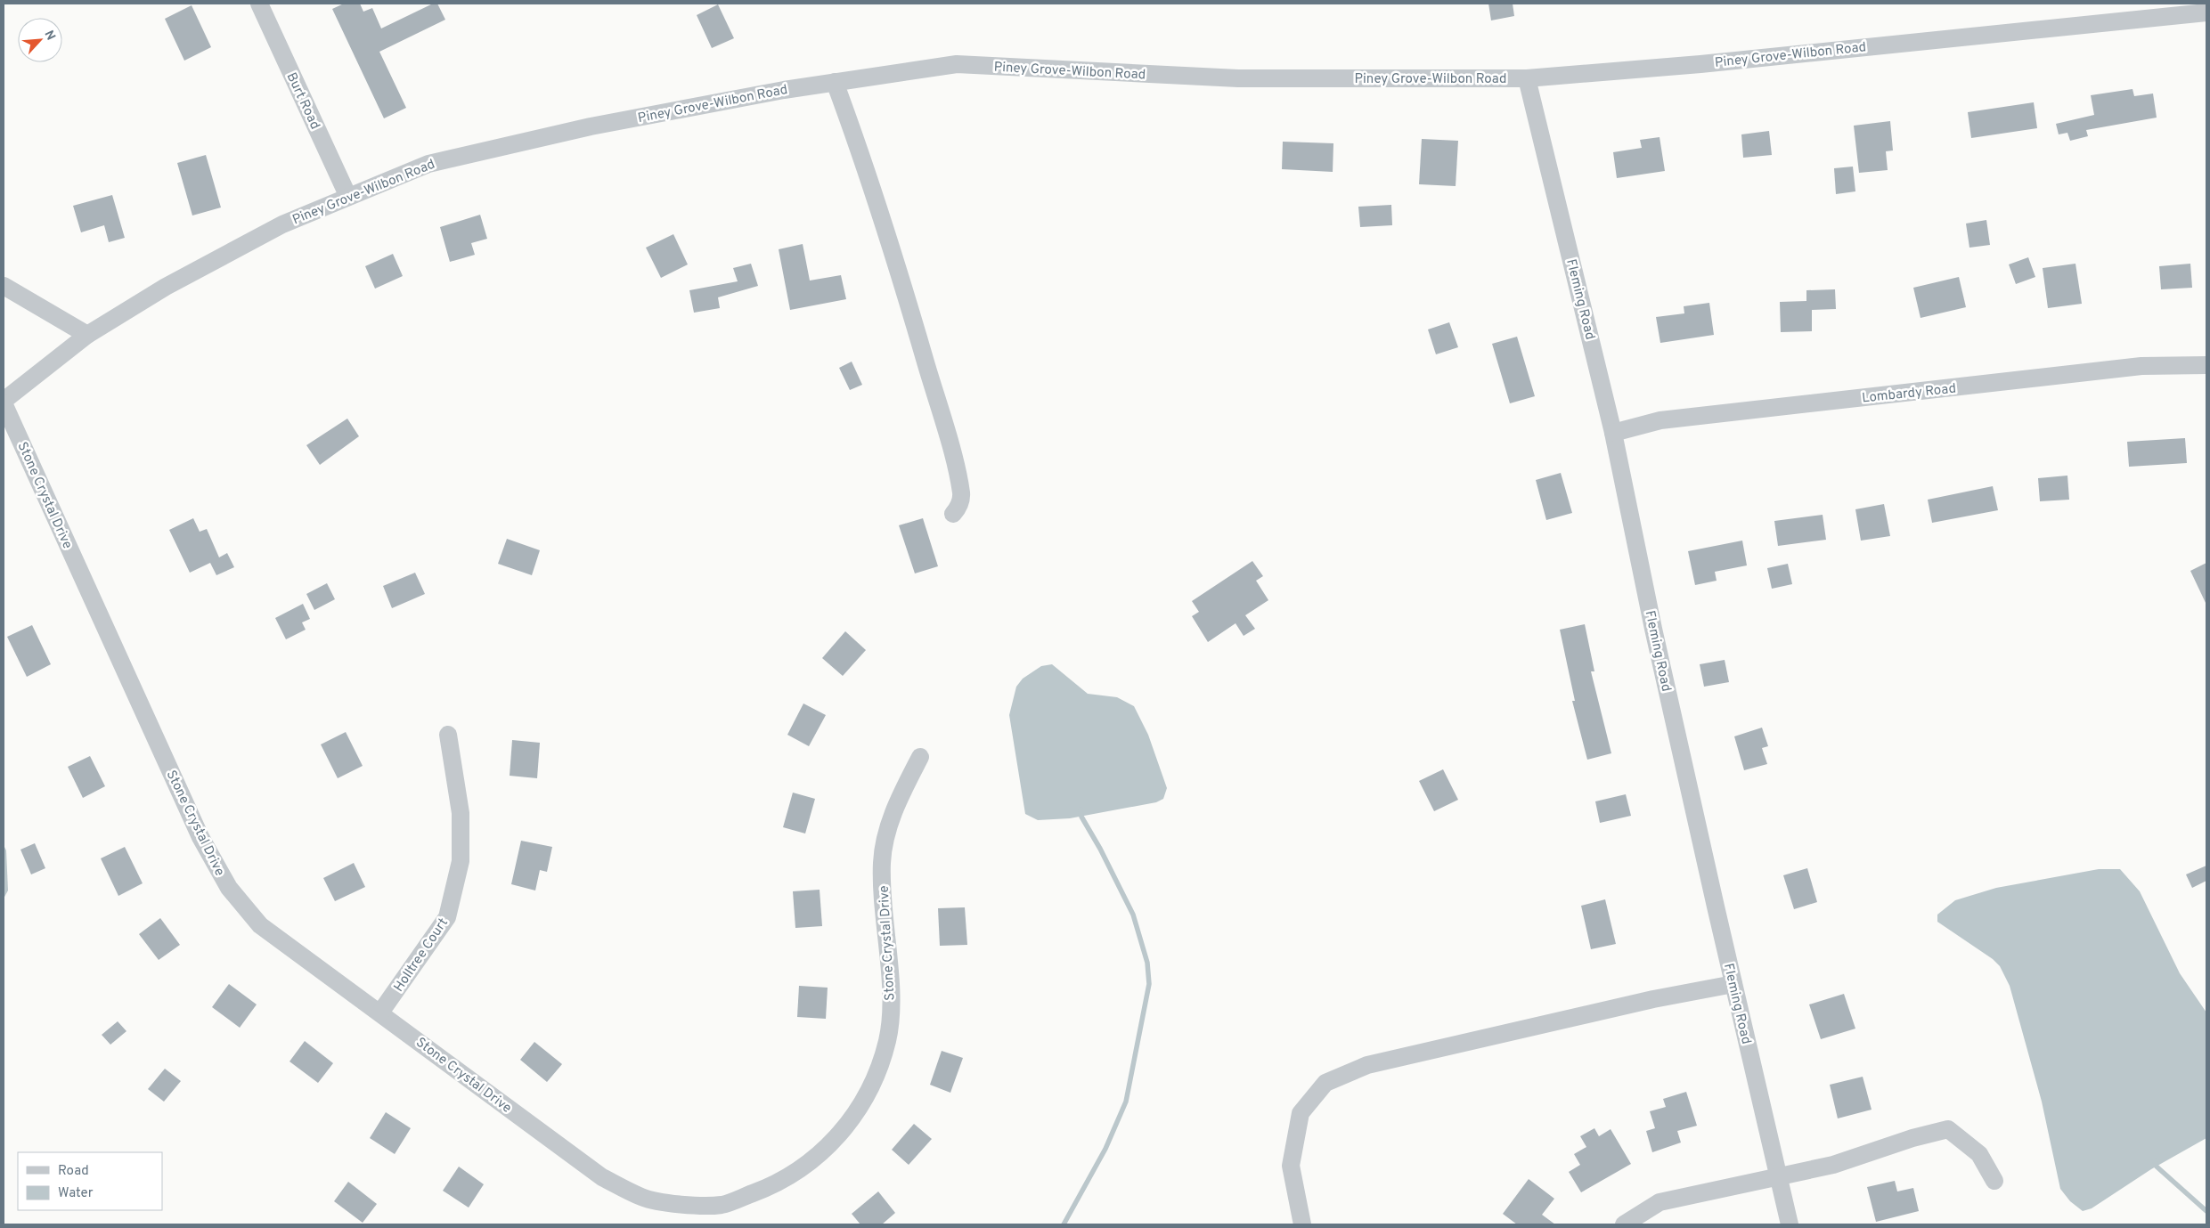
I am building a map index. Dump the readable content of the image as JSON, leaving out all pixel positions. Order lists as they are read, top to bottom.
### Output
{
  "streets": {
    "street": [
      "Piney Grove-Wilbon Road",
      "Burt Road",
      "Fleming Road",
      "Lombardy Road",
      "Stone Crystal Drive",
      "Holltree Court"
    ]
  },
  "crossings": [
    ["Piney Grove-Wilbon Road", "Burt Road"],
    ["Piney Grove-Wilbon Road", "Fleming Road"],
    ["Piney Grove-Wilbon Road", "Stone Crystal Drive"],
    ["Fleming Road", "Lombardy Road"],
    ["Stone Crystal Drive", "Holltree Court"]
  ],
  "legend": ["Road", "Water"],
  "north": "top right"
}
